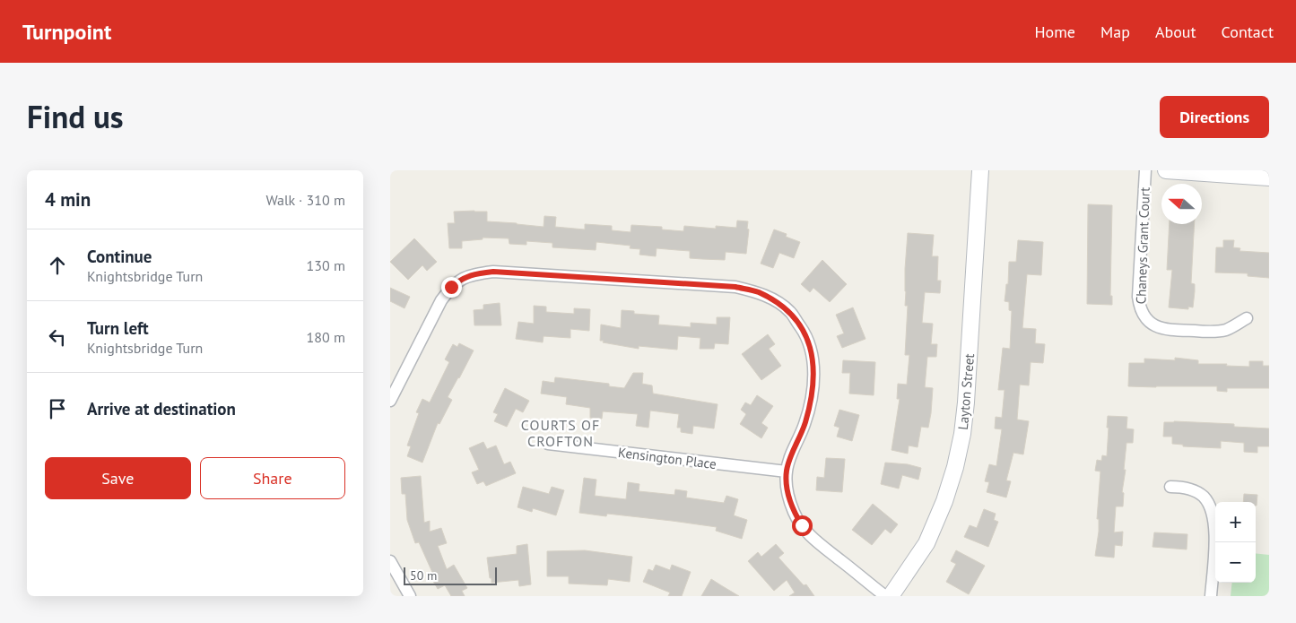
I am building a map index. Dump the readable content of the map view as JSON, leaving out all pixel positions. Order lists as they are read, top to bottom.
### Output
{
  "streets": {
    "street": ["Chaneys Grant Court", "Layton Street", "Kensington Place"]
  },
  "districts": ["COURTS OF CROFTON"],
  "scale_bar": "50 m",
  "north": "left",
  "page": {
    "header": "Turnpoint",
    "nav": [
      "Home",
      "Map",
      "About",
      "Contact"
    ],
    "title": "Find us",
    "buttons": [
      "Directions",
      ["Save", "Share"]
    ],
    "heading": ["4 min", "Walk · 310 m"],
    "list": [
      ["Continue", "Knightsbridge Turn", "130 m"],
      ["Turn left", "Knightsbridge Turn", "180 m"],
      "Arrive at destination"
    ],
    "map_buttons": ["+", "−"],
    "scale": "50 m"
  }
}
